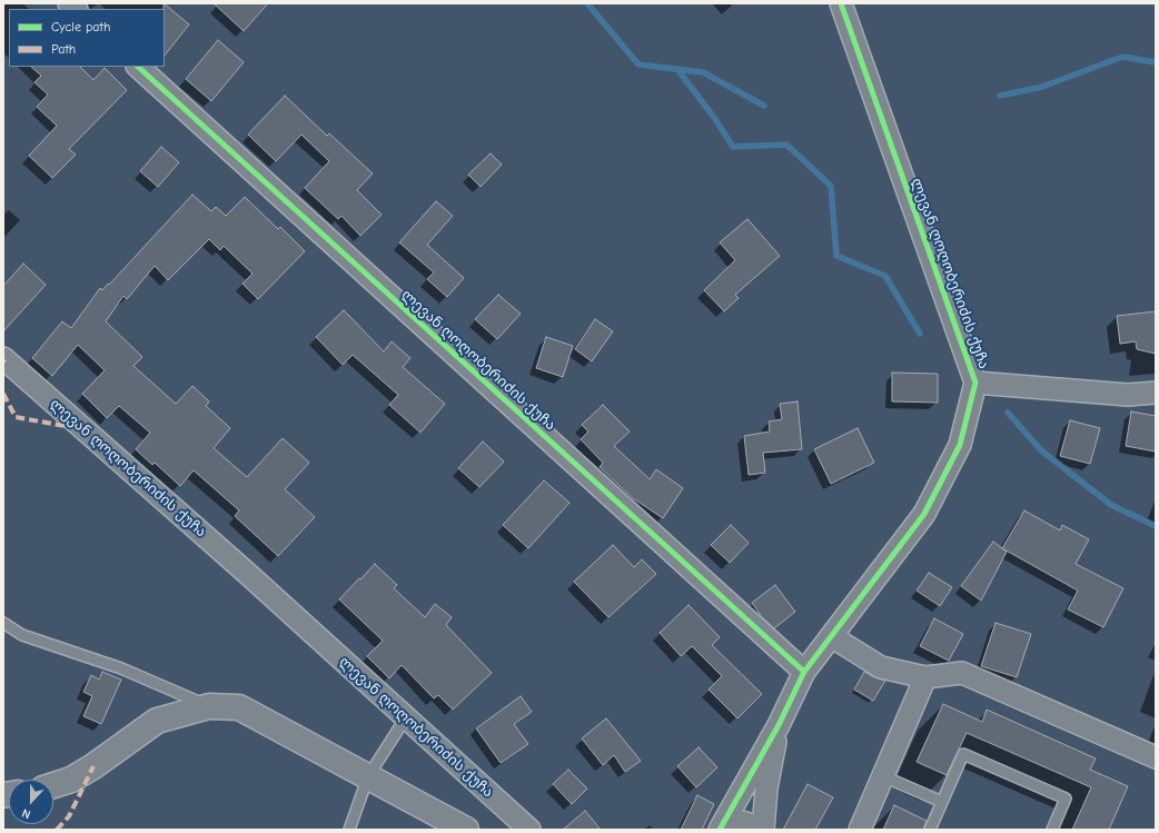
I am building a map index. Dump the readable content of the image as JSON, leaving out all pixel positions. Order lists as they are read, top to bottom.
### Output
{
  "streets": {
    "street": ["ლევან ღოღობერიძის ქუჩა"]
  },
  "legend": ["Cycle path", "Path"],
  "north": "bottom"
}
